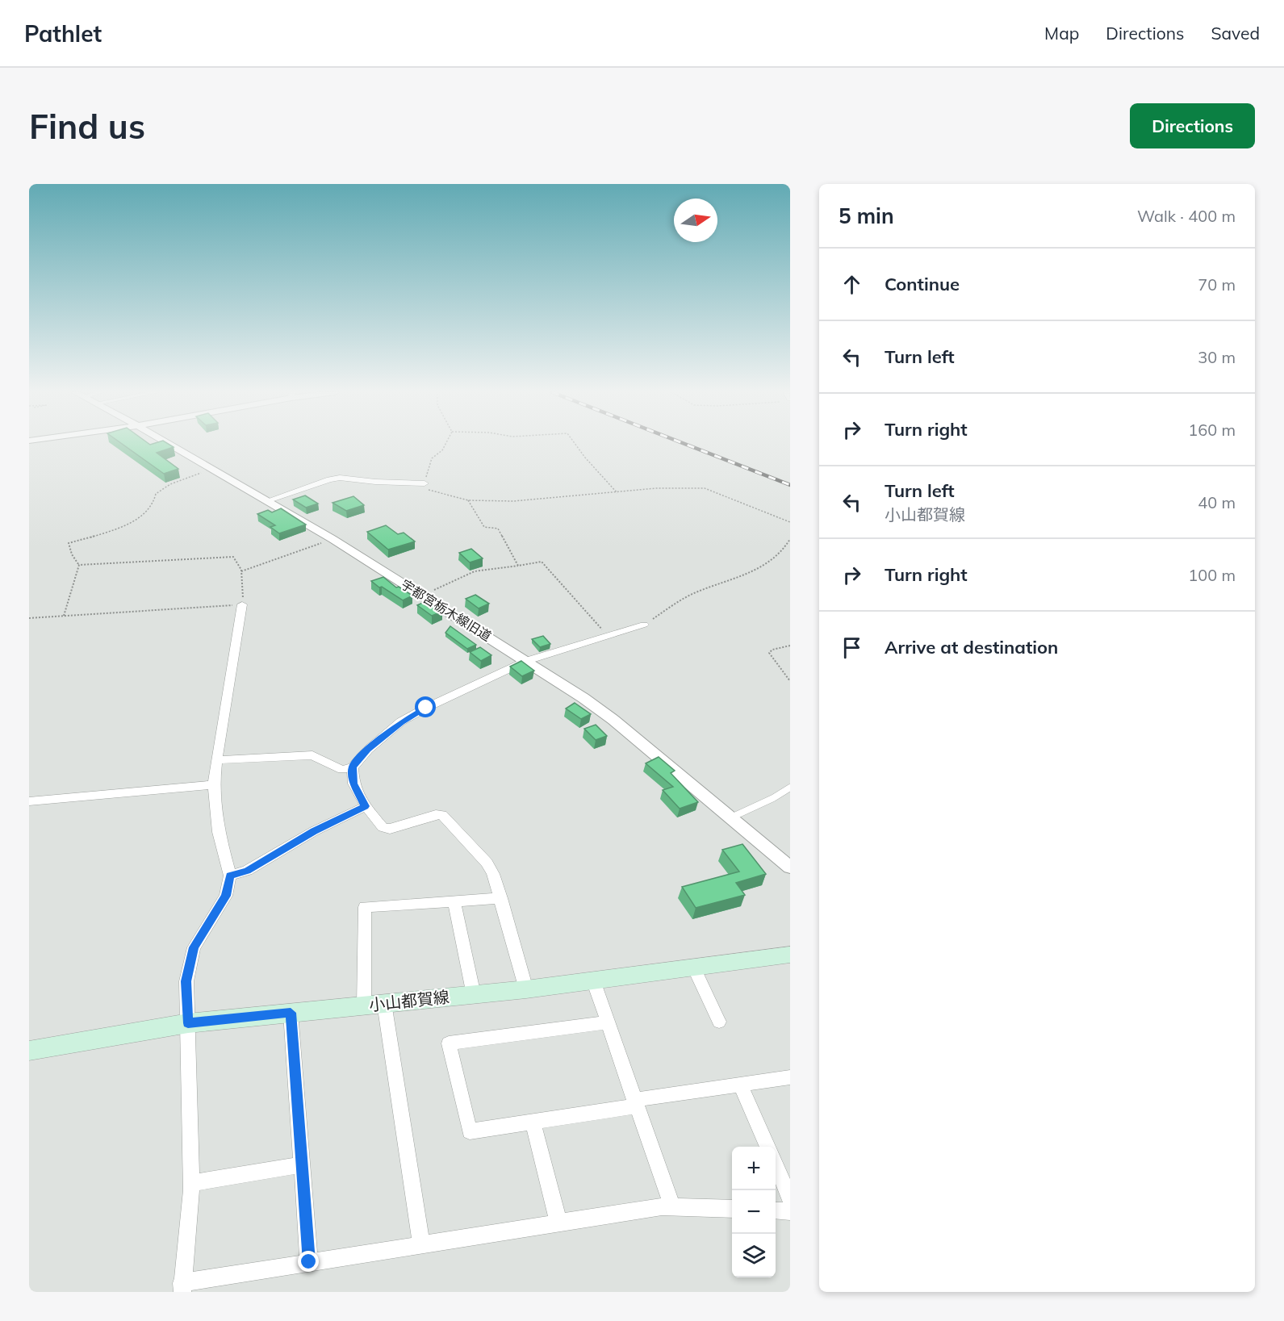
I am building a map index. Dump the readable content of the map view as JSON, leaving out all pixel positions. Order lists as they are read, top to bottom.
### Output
{
  "streets": {
    "main road": ["小山都賀線"],
    "street": ["宇都宮栃木線旧道"]
  },
  "north": "right",
  "page": {
    "header": "Pathlet",
    "nav": ["Map", "Directions", "Saved"],
    "buttons": "Directions",
    "title": "Find us",
    "heading": ["5 min", "Walk · 400 m"],
    "list": [
      ["Continue", "70 m"],
      ["Turn left", "30 m"],
      ["Turn right", "160 m"],
      ["Turn left", "小山都賀線", "40 m"],
      ["Turn right", "100 m"],
      "Arrive at destination"
    ],
    "map_buttons": ["+", "−"]
  }
}
